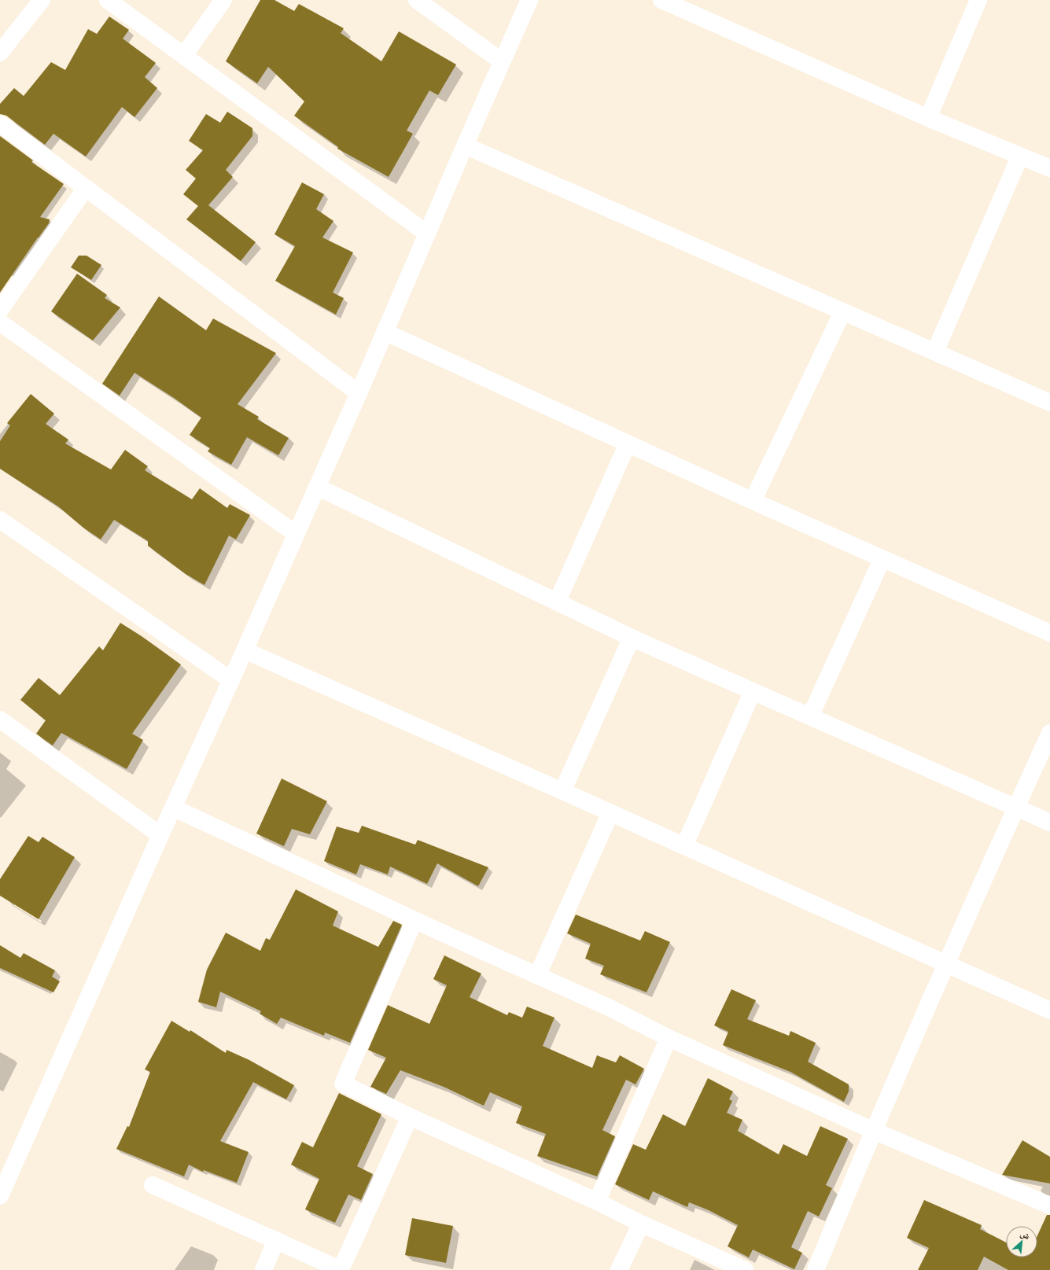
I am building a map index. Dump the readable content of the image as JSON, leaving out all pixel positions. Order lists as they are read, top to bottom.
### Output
{
  "north": "top right"
}
